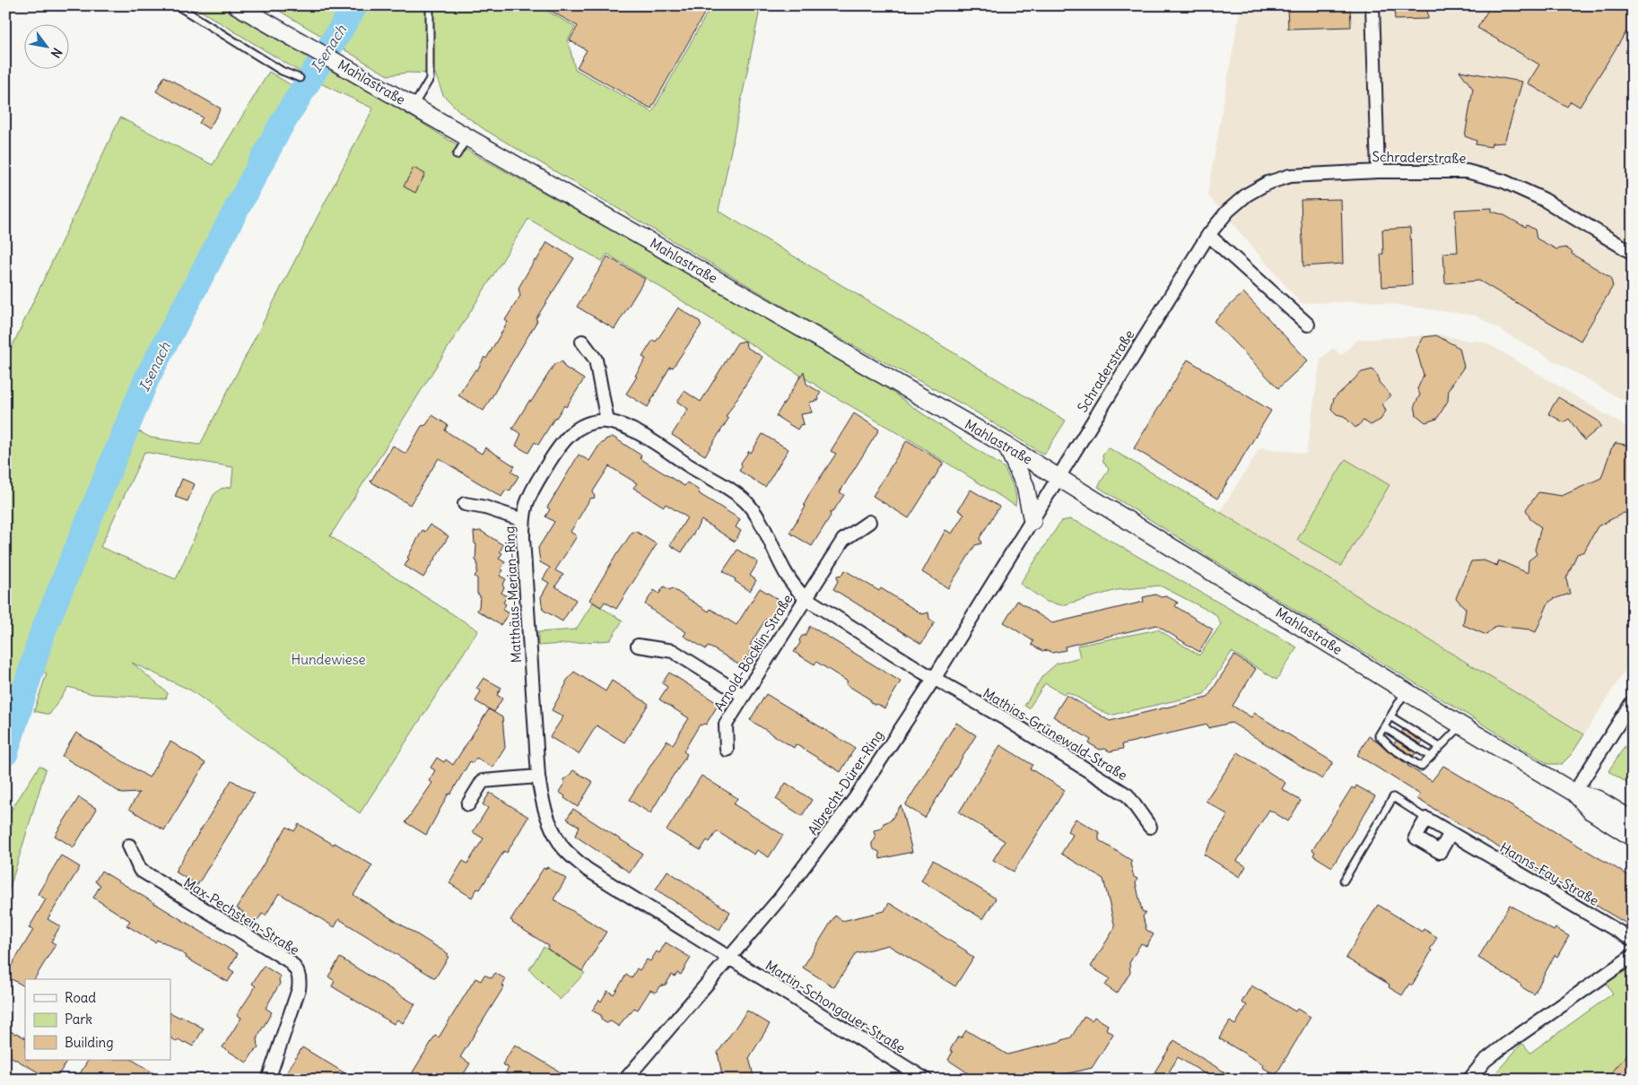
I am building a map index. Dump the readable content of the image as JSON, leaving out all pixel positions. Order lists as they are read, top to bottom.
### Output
{
  "streets": {
    "street": [
      "Mahlastraße",
      "Schraderstraße",
      "Matthäus-Merian-Ring",
      "Arnold-Böcklin-Straße",
      "Mathias-Grünewald-Straße",
      "Albrecht-Dürer-Ring",
      "Hanns-Fay-Straße",
      "Max-Pechstein-Straße",
      "Martin-Schongauer-Straße"
    ]
  },
  "crossings": [
    ["Mahlastraße", "Schraderstraße"],
    ["Mahlastraße", "Albrecht-Dürer-Ring"],
    ["Schraderstraße", "Albrecht-Dürer-Ring"],
    ["Matthäus-Merian-Ring", "Arnold-Böcklin-Straße"],
    ["Matthäus-Merian-Ring", "Mathias-Grünewald-Straße"],
    ["Matthäus-Merian-Ring", "Albrecht-Dürer-Ring"],
    ["Matthäus-Merian-Ring", "Martin-Schongauer-Straße"],
    ["Mathias-Grünewald-Straße", "Albrecht-Dürer-Ring"],
    ["Albrecht-Dürer-Ring", "Martin-Schongauer-Straße"]
  ],
  "water": ["Isenach"],
  "parks": ["Hundewiese"],
  "legend": ["Road", "Park", "Building"],
  "north": "bottom right"
}
